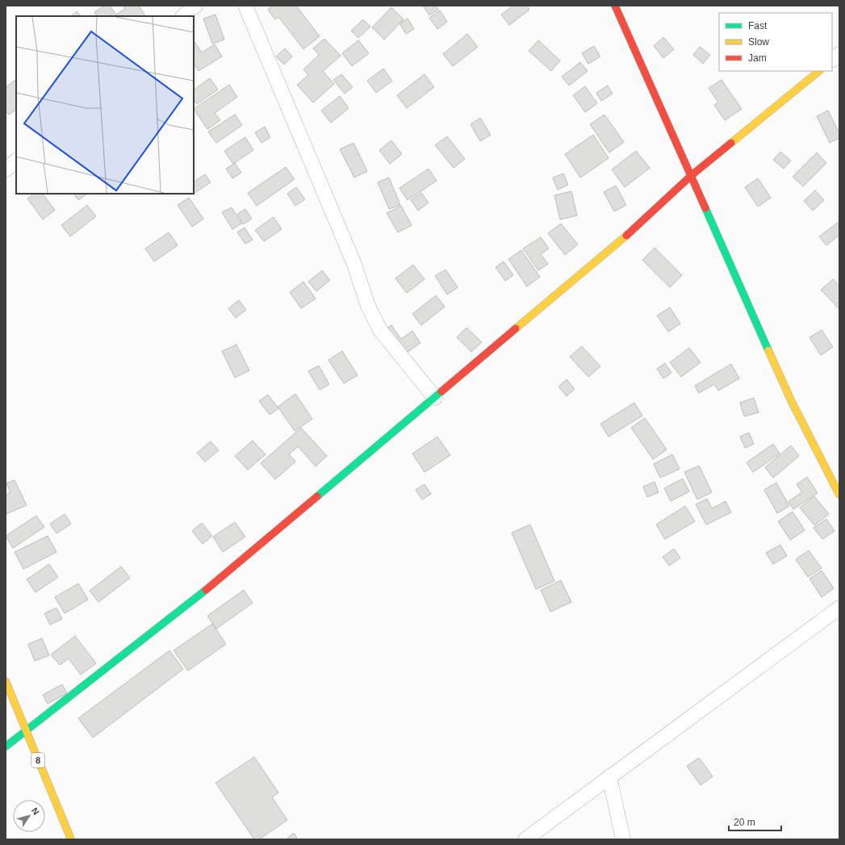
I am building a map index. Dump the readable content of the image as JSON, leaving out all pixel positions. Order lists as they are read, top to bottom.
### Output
{
  "streets": {
    "street": ["8"]
  },
  "legend": ["Fast", "Slow", "Jam"],
  "scale_bar": "20 m",
  "north": "top right"
}
